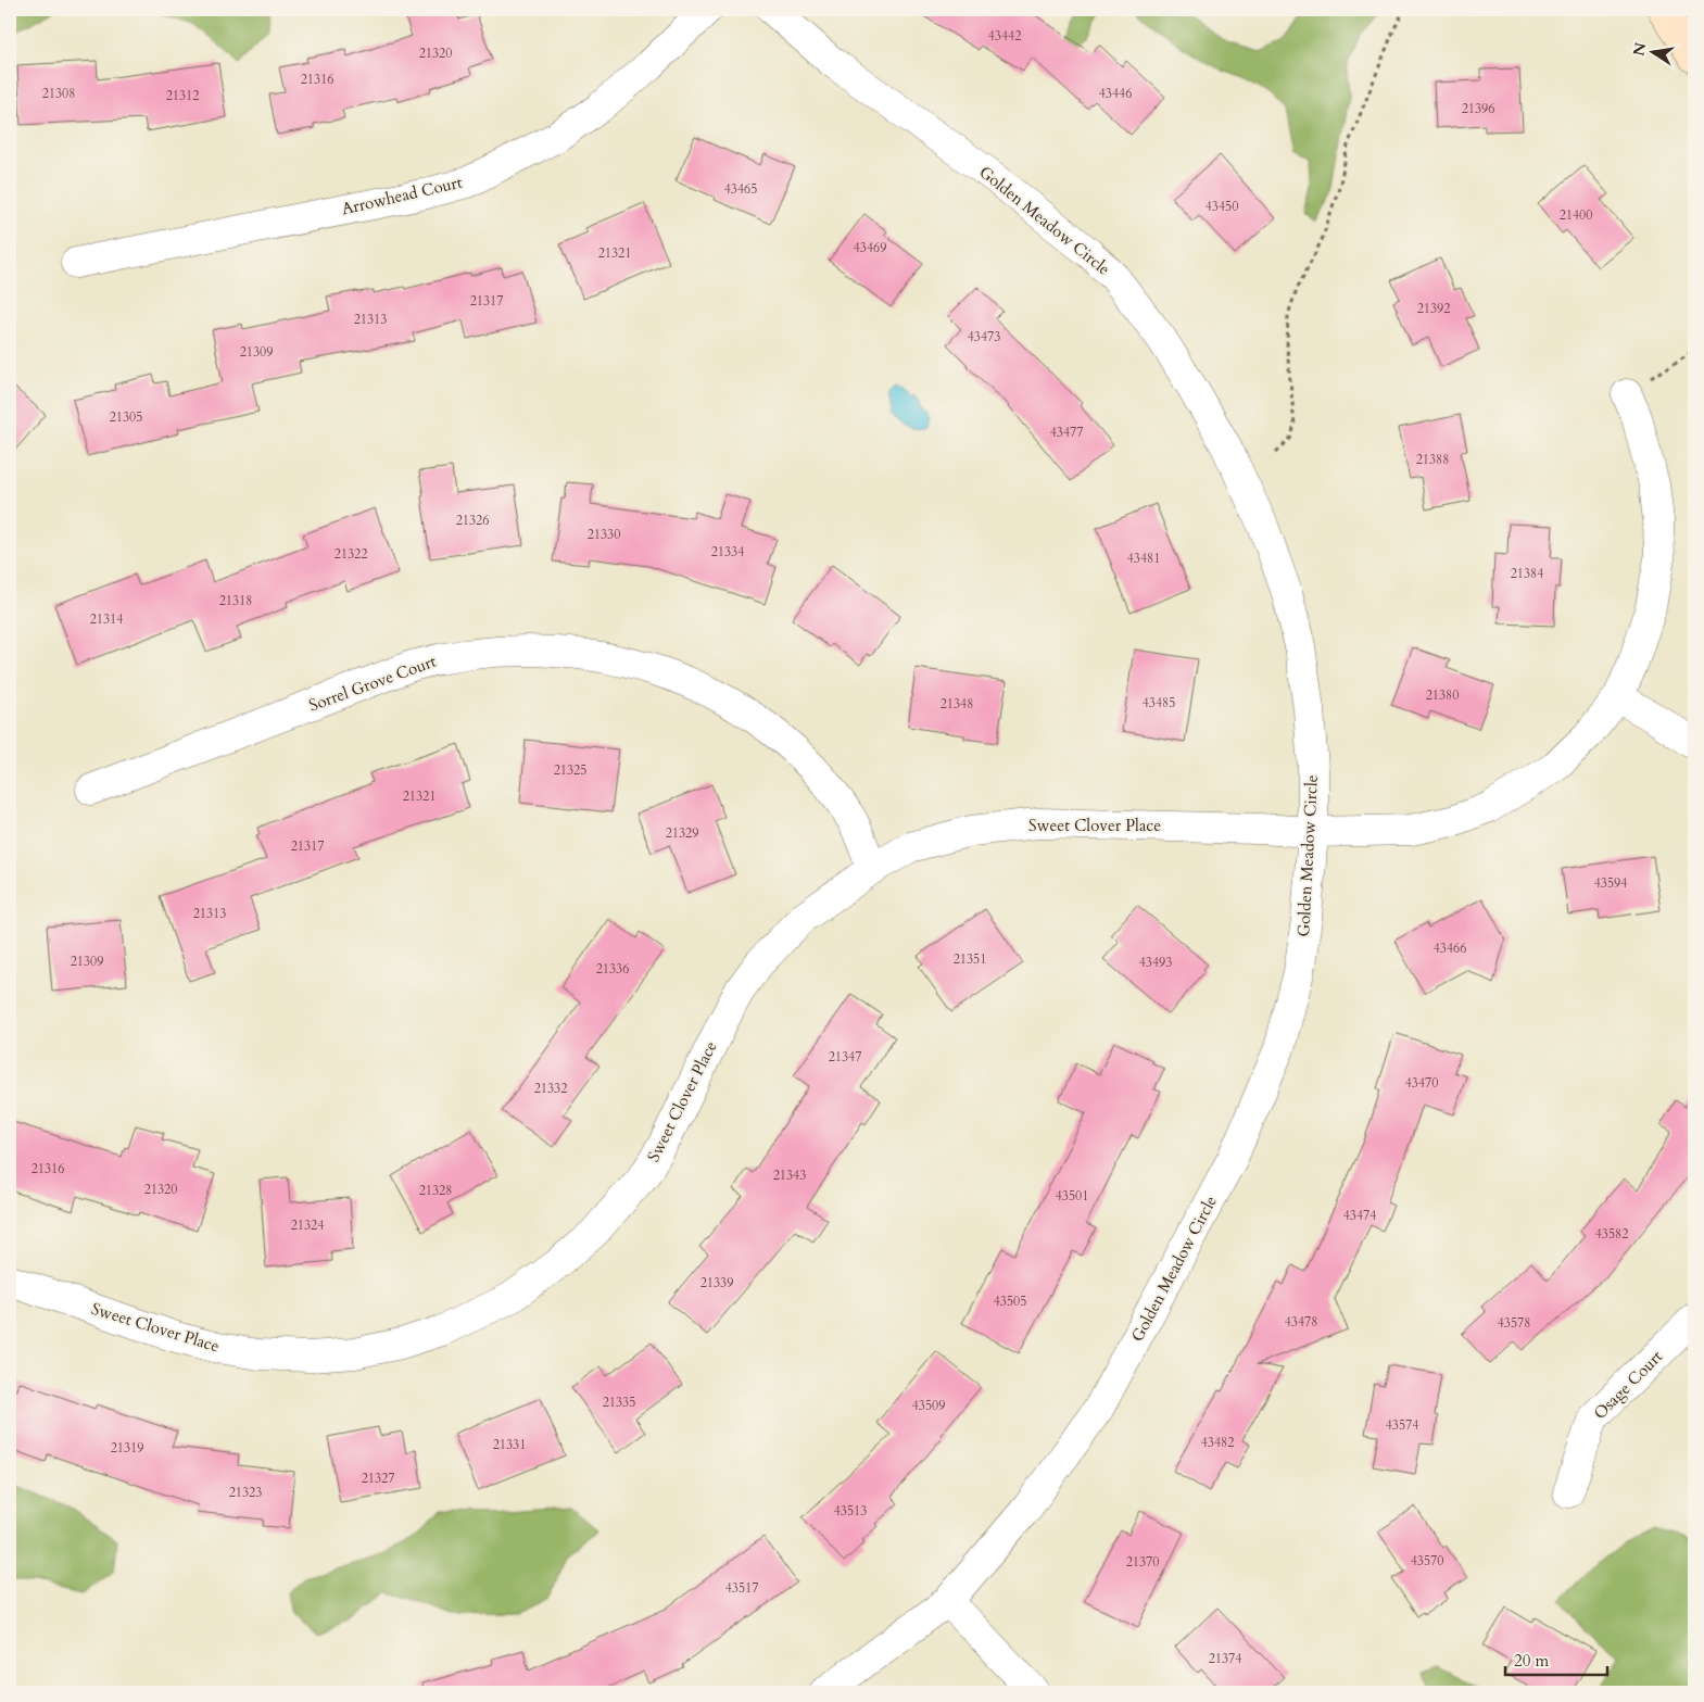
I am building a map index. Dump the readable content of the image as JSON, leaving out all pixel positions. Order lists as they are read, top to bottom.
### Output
{
  "streets": {
    "street": [
      "Arrowhead Court",
      "Golden Meadow Circle",
      "Sorrel Grove Court",
      "Sweet Clover Place",
      "Osage Court"
    ]
  },
  "crossings": [
    ["Golden Meadow Circle", "Sweet Clover Place"],
    ["Sorrel Grove Court", "Sweet Clover Place"]
  ],
  "house_numbers": [
    "43442",
    "21320",
    "21316",
    "21308",
    "43446",
    "21312",
    "21396",
    "43465",
    "43450",
    "21400",
    "43469",
    "21321",
    "21317",
    "21392",
    "21313",
    "43473",
    "21309",
    "21305",
    "43477",
    "21388",
    "21326",
    "21330",
    "21334",
    "21322",
    "43481",
    "21384",
    "21318",
    "21314",
    "21380",
    "43485",
    "21348",
    "21325",
    "21321",
    "21329",
    "21317",
    "43594",
    "21313",
    "43466",
    "21351",
    "21309",
    "43493",
    "21336",
    "21347",
    "43470",
    "21332",
    "21316",
    "21343",
    "21320",
    "21328",
    "43501",
    "43474",
    "21324",
    "43582",
    "21339",
    "43505",
    "43478",
    "43578",
    "21335",
    "43509",
    "43574",
    "43482",
    "21331",
    "21319",
    "21327",
    "21323",
    "43513",
    "43570",
    "21370",
    "43517",
    "21374"
  ],
  "scale_bar": "20 m",
  "north": "left"
}
